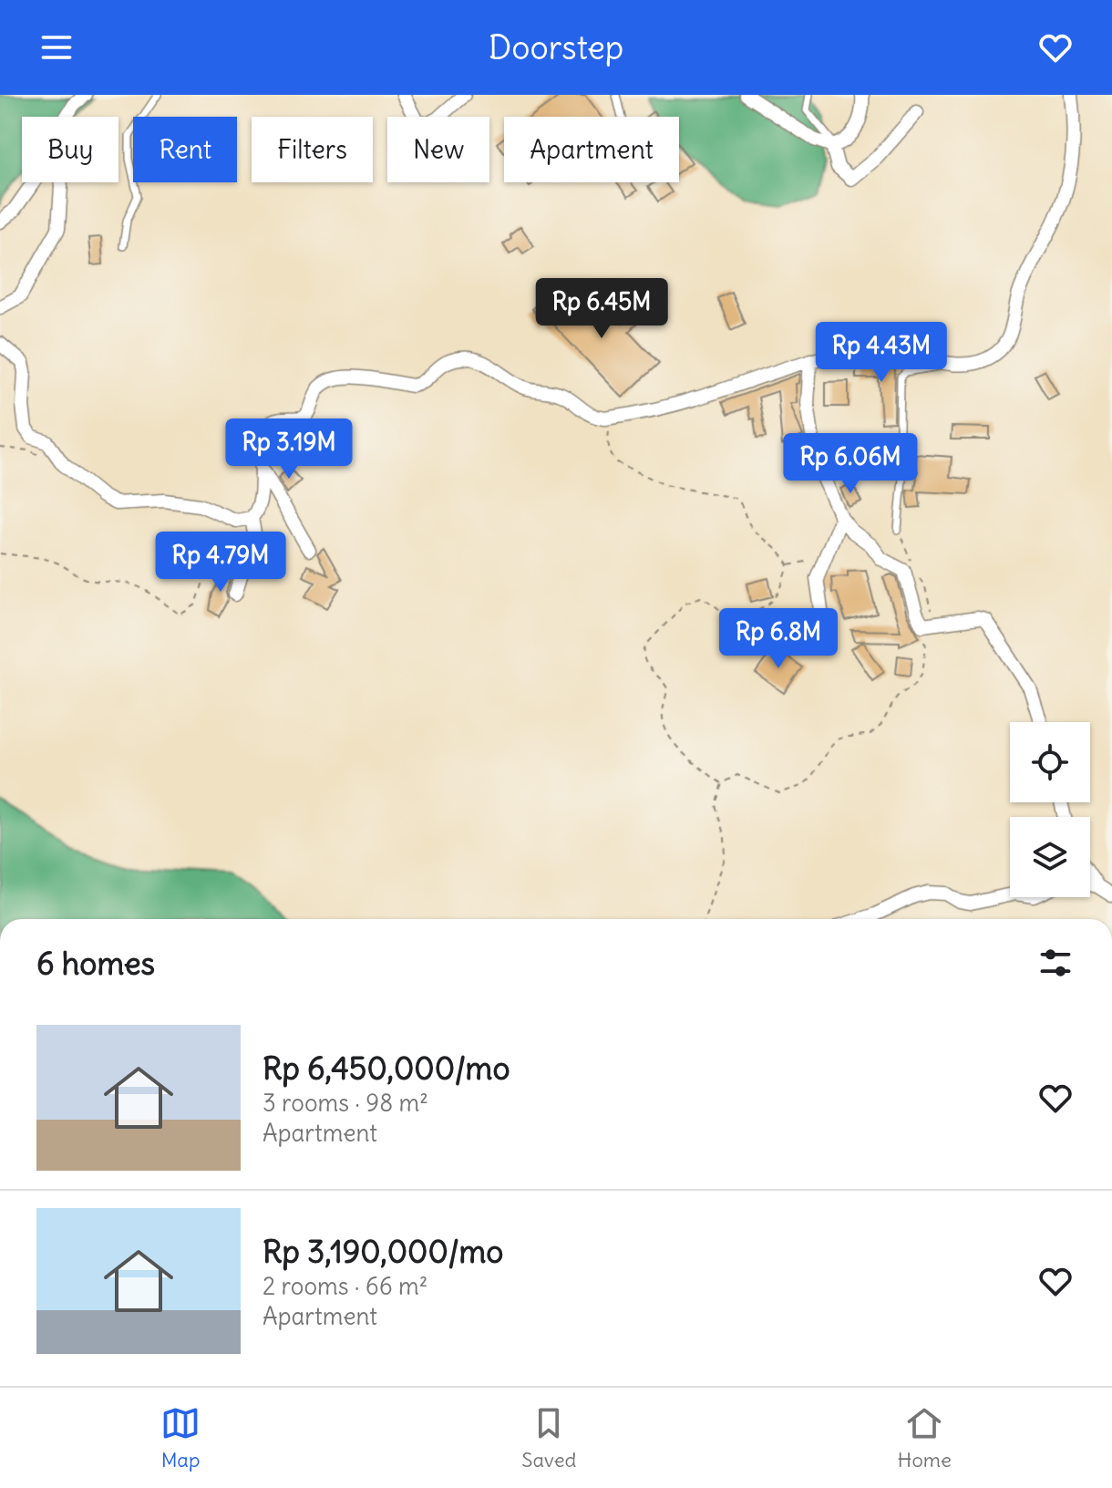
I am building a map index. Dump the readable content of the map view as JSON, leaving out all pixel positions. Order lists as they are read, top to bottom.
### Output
{
  "page": {
    "header": "Doorstep",
    "chip": [
      "Buy",
      "Rent",
      "Filters",
      "New",
      "Apartment"
    ],
    "price": [
      "Rp 6.45M",
      "Rp 4.43M",
      "Rp 3.19M",
      "Rp 6.06M",
      "Rp 4.79M",
      "Rp 6.8M"
    ],
    "heading": "6 homes",
    "list": [
      {
        "name": "Rp 6,450,000/mo",
        "note": "3 rooms · 98 m² · Apartment"
      },
      {
        "name": "Rp 3,190,000/mo",
        "note": "2 rooms · 66 m² · Apartment"
      }
    ],
    "tabs": ["Map", "Saved", "Home"]
  }
}
